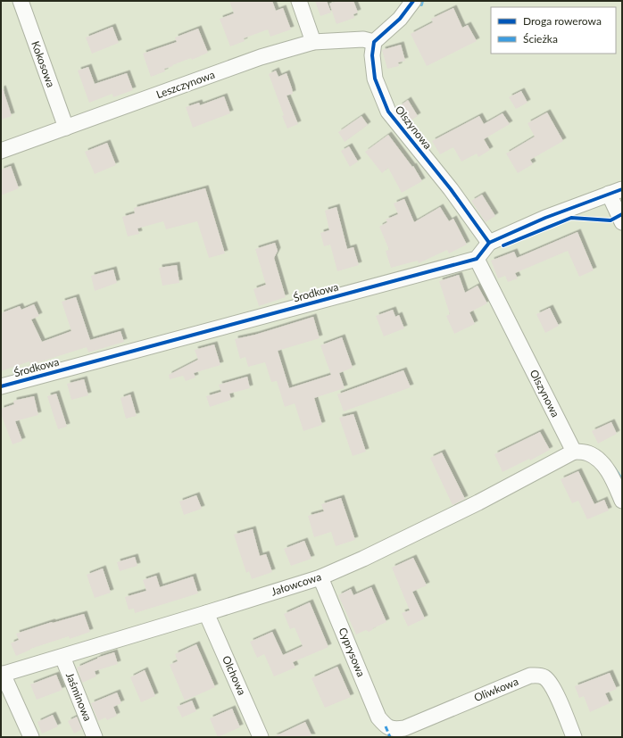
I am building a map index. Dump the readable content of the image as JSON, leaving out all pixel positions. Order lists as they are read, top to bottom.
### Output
{
  "streets": {
    "street": [
      "Kokosowa",
      "Leszczynowa",
      "Olszynowa",
      "Środkowa",
      "Jałowcowa",
      "Cyprysowa",
      "Olchowa",
      "Oliwkowa",
      "Jaśminowa"
    ]
  },
  "crossings": [
    ["Kokosowa", "Leszczynowa"],
    ["Leszczynowa", "Olszynowa"],
    ["Olszynowa", "Środkowa"],
    ["Olszynowa", "Jałowcowa"],
    ["Jałowcowa", "Cyprysowa"],
    ["Jałowcowa", "Olchowa"],
    ["Jałowcowa", "Jaśminowa"],
    ["Cyprysowa", "Oliwkowa"]
  ],
  "legend": ["Droga rowerowa", "Ścieżka"]
}
